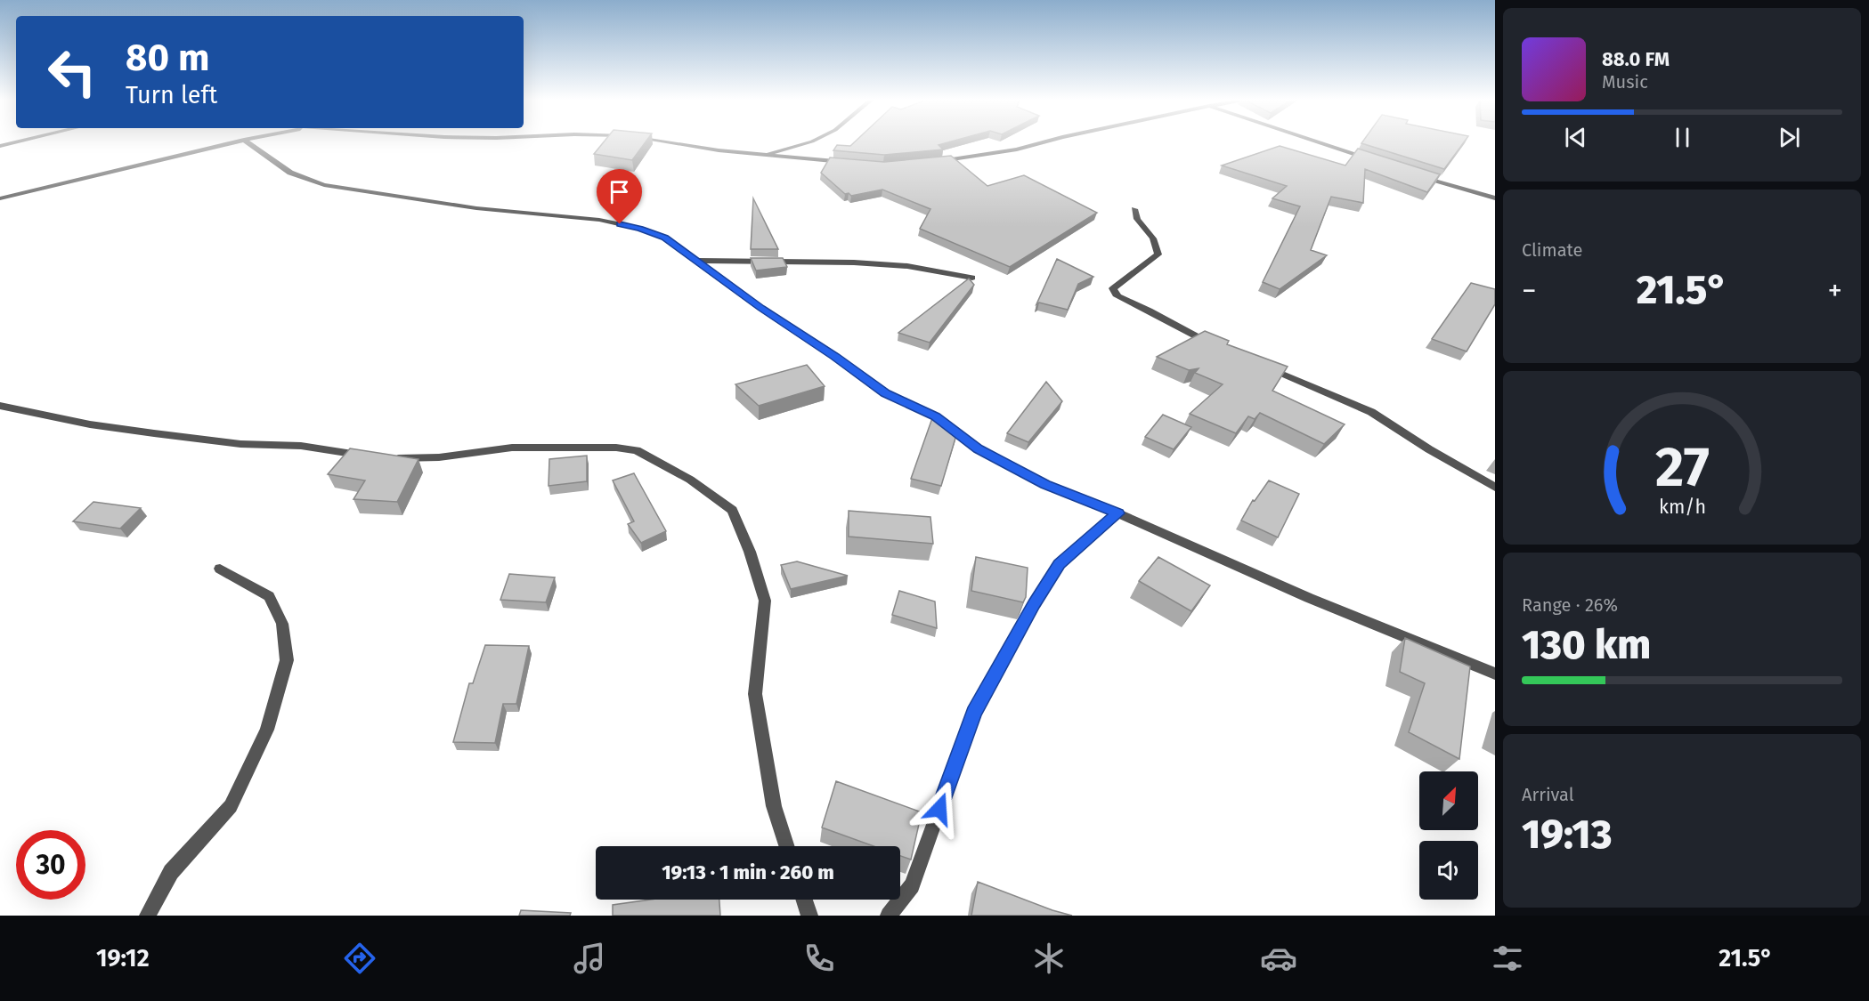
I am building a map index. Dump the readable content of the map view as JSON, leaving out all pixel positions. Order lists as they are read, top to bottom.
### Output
{
  "north": "top right",
  "page": {
    "turn": ["80 m", "Turn left"],
    "song": ["88.0 FM", "Music"],
    "tile": [
      "Climate",
      ["Range · 26%", "130 km"],
      ["Arrival", "19:13"]
    ],
    "heat": ["−", "21.5°", "+"],
    "limit": "30",
    "trip": "19:13 · 1 min · 260 m",
    "tabs": ["19:12", "21.5°"],
    "gauge": ["27", "km/h"]
  }
}
